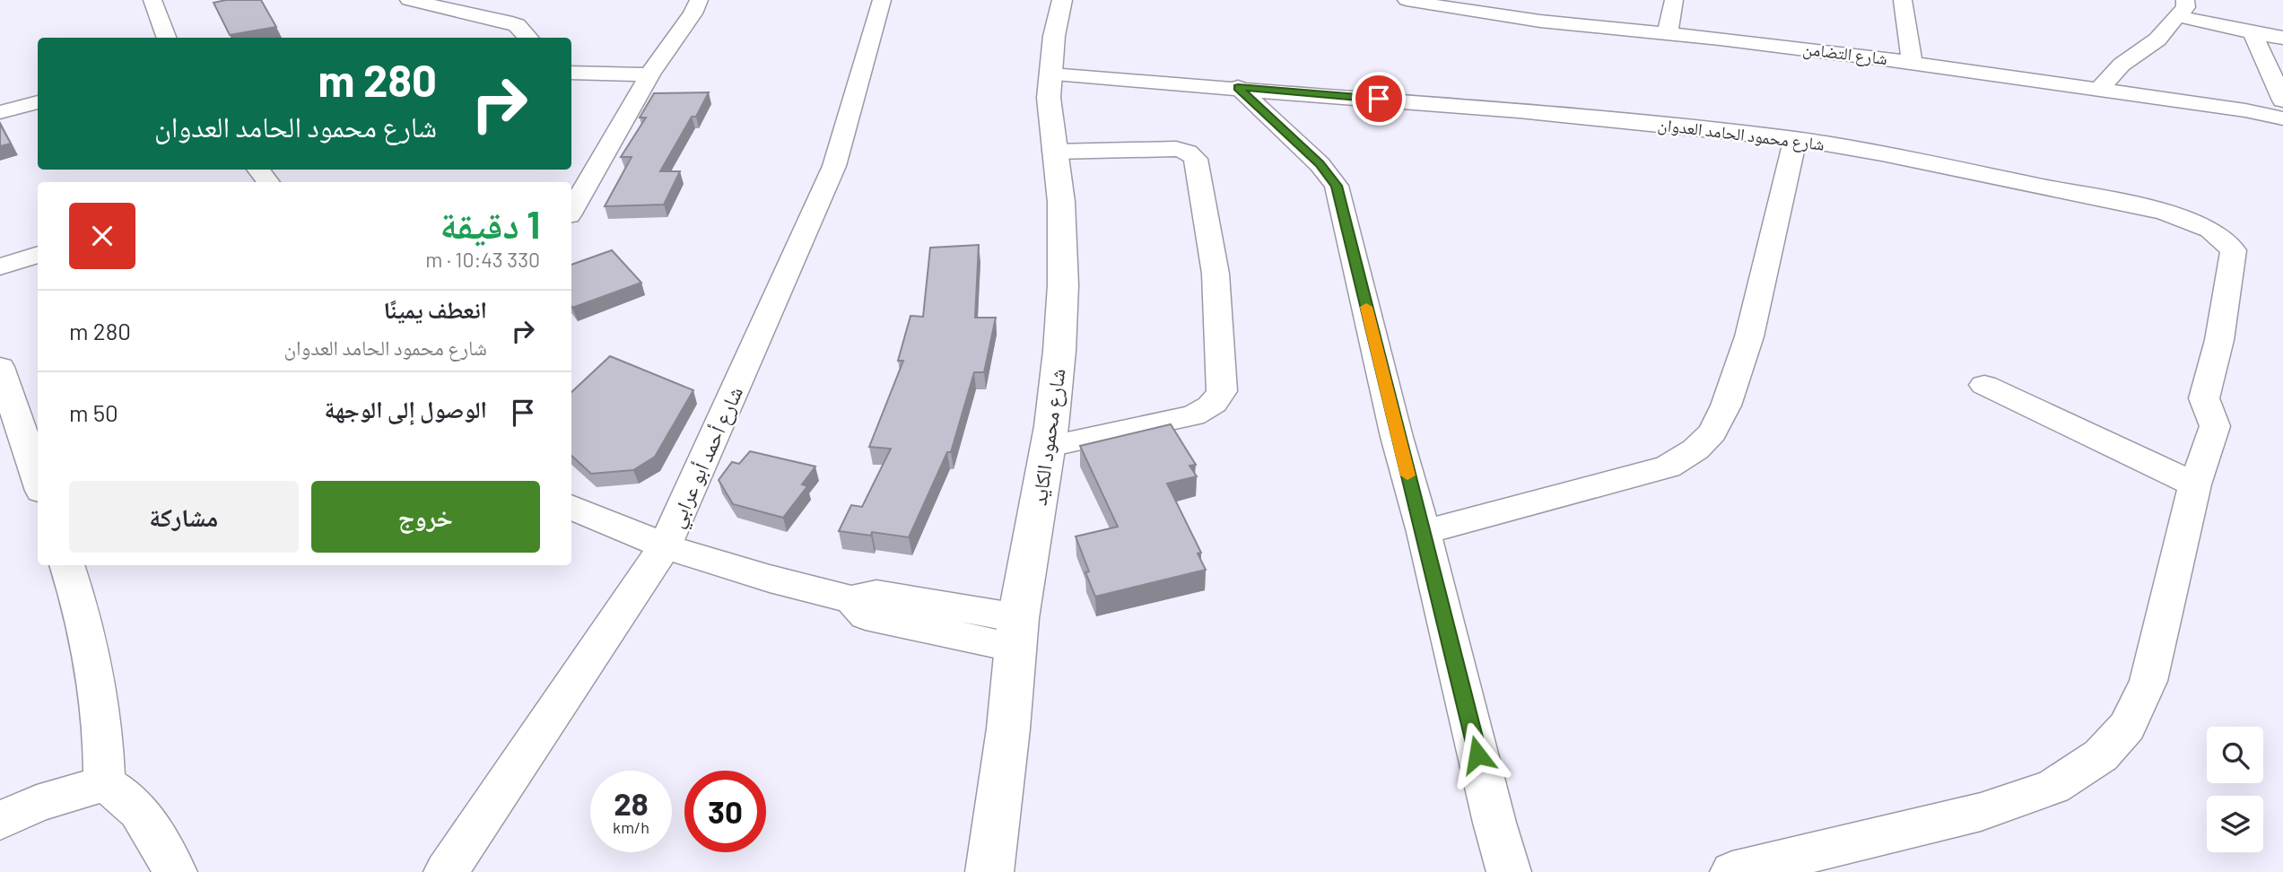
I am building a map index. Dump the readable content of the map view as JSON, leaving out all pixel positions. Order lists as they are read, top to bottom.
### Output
{
  "streets": {
    "street": [
      "شارع التضامن",
      "شارع محمود الحامد العدوان",
      "شارع محمود الكايد",
      "شارع أحمد أبو عرابي"
    ]
  },
  "crossings": [
    ["شارع محمود الحامد العدوان", "شارع محمود الكايد"]
  ],
  "page": {
    "turn": ["280 m", "شارع محمود الحامد العدوان"],
    "heading": ["1 دقيقة", "330 m · 10:43"],
    "list": [
      {
        "name": "انعطف يمينًا",
        "note": "شارع محمود الحامد العدوان",
        "value": "280 m"
      },
      {
        "name": "الوصول إلى الوجهة",
        "value": "50 m"
      }
    ],
    "buttons": ["خروج", "مشاركة"],
    "speed": "28 km/h",
    "limit": "30"
  }
}
